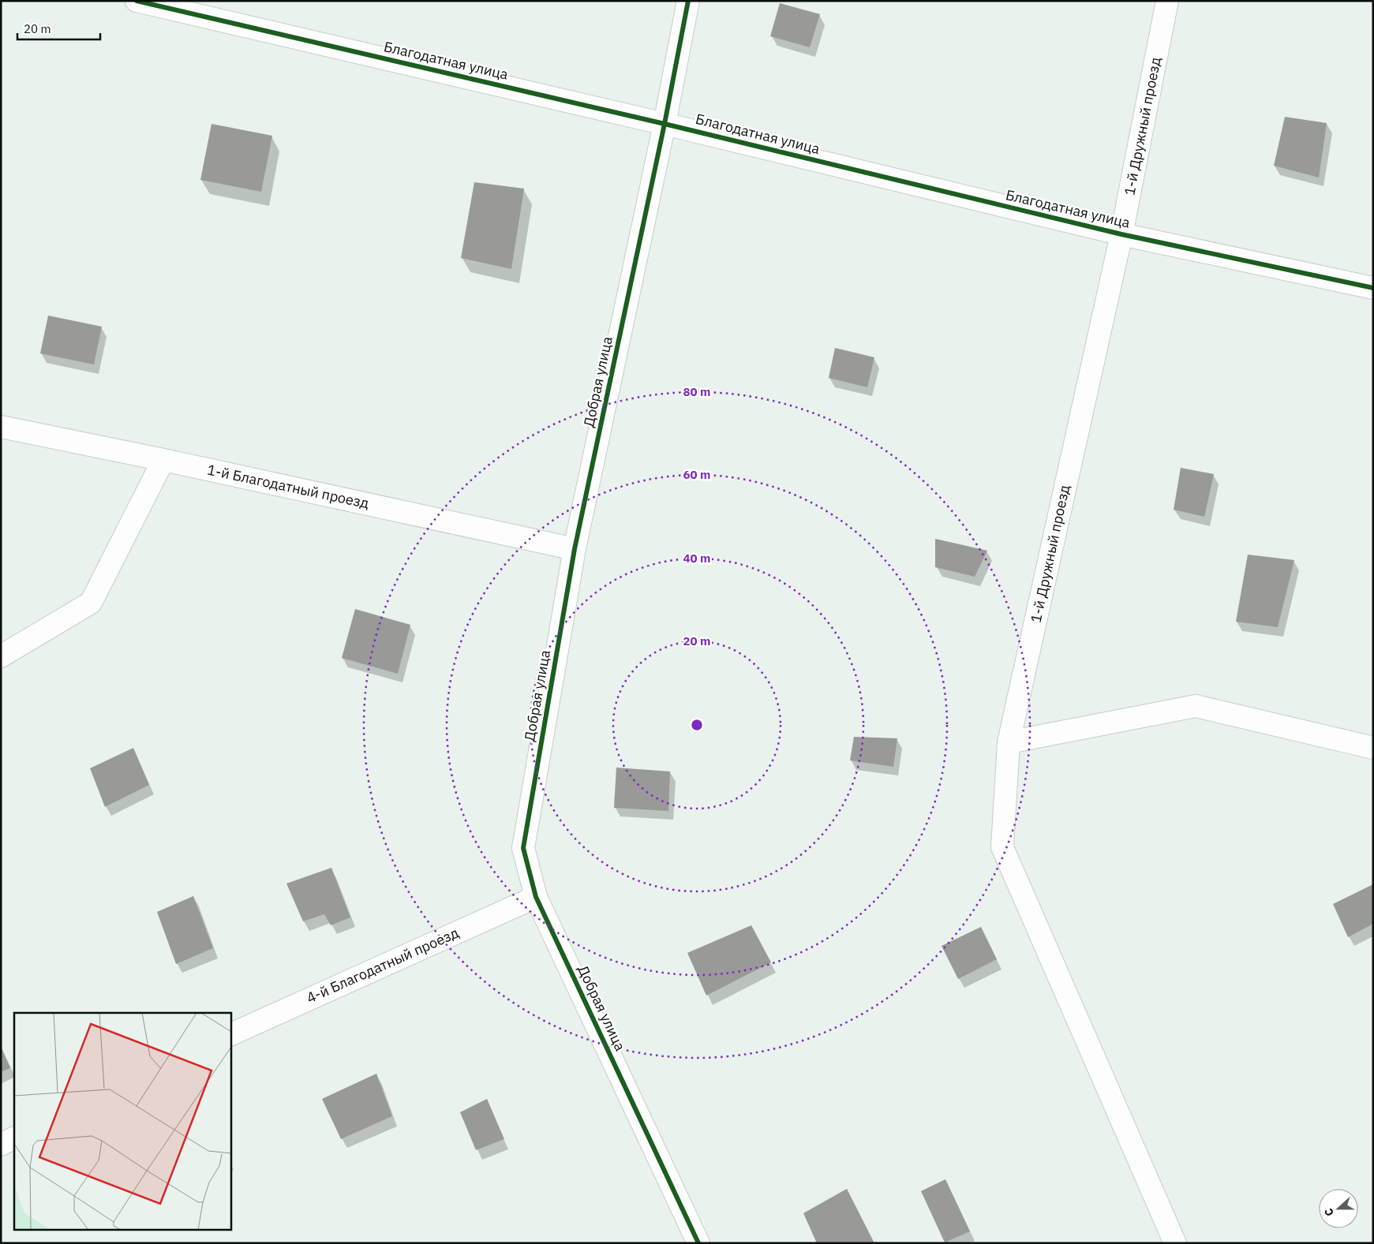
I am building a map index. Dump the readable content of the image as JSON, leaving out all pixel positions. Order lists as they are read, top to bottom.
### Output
{
  "streets": {
    "street": [
      "Благодатная улица",
      "1-й Дружный проезд",
      "Добрая улица",
      "1-й Благодатный проезд",
      "4-й Благодатный проезд"
    ]
  },
  "crossings": [
    ["Благодатная улица", "1-й Дружный проезд"],
    ["Благодатная улица", "Добрая улица"],
    ["Добрая улица", "1-й Благодатный проезд"],
    ["Добрая улица", "4-й Благодатный проезд"]
  ],
  "scale_bar": "20 m",
  "north": "left",
  "rings": [
    "80 m",
    "60 m",
    "40 m",
    "20 m"
  ]
}
